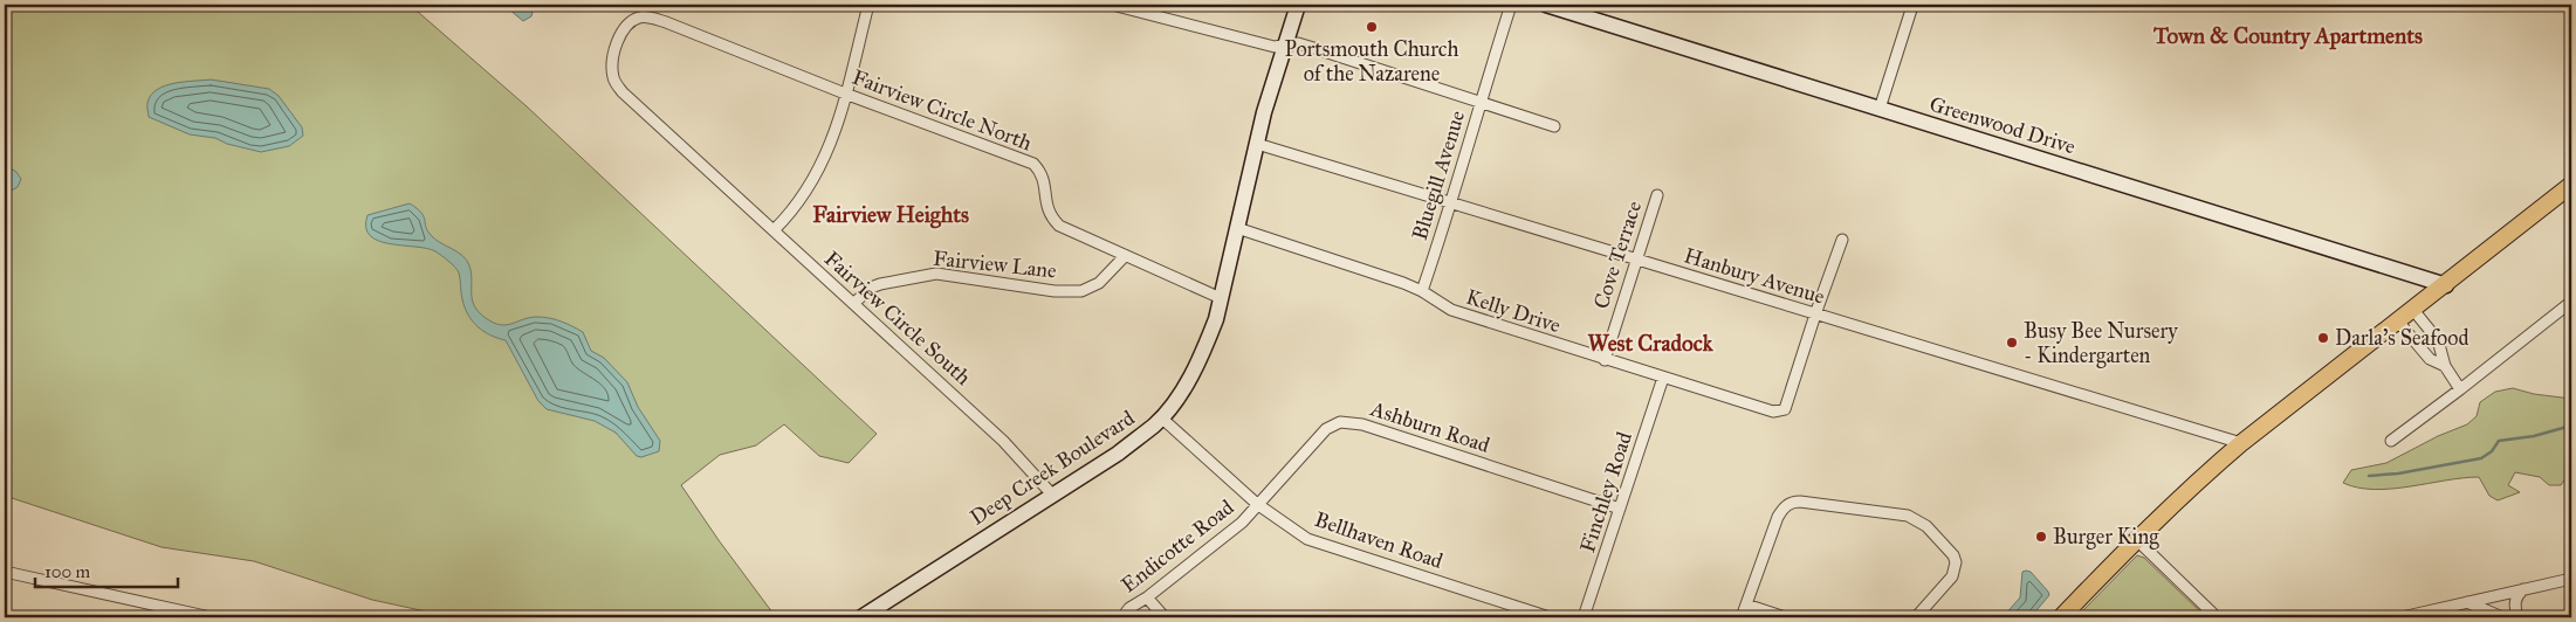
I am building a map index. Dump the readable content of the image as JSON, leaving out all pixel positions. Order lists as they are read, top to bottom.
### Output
{
  "streets": {
    "street": [
      "Fairview Circle North",
      "Greenwood Drive",
      "Bluegill Avenue",
      "Cove Terrace",
      "Fairview Lane",
      "Hanbury Avenue",
      "Kelly Drive",
      "Fairview Circle South",
      "Ashburn Road",
      "Deep Creek Boulevard",
      "Finchley Road",
      "Bellhaven Road",
      "Endicotte Road"
    ]
  },
  "crossings": [
    ["Fairview Circle North", "Fairview Lane"],
    ["Fairview Circle North", "Fairview Circle South"],
    ["Fairview Circle North", "Deep Creek Boulevard"],
    ["Bluegill Avenue", "Hanbury Avenue"],
    ["Bluegill Avenue", "Kelly Drive"],
    ["Cove Terrace", "Hanbury Avenue"],
    ["Cove Terrace", "Kelly Drive"],
    ["Fairview Lane", "Fairview Circle South"],
    ["Hanbury Avenue", "Kelly Drive"],
    ["Hanbury Avenue", "Deep Creek Boulevard"],
    ["Kelly Drive", "Deep Creek Boulevard"],
    ["Kelly Drive", "Finchley Road"],
    ["Fairview Circle South", "Deep Creek Boulevard"],
    ["Ashburn Road", "Finchley Road"],
    ["Ashburn Road", "Bellhaven Road"],
    ["Ashburn Road", "Endicotte Road"],
    ["Deep Creek Boulevard", "Bellhaven Road"],
    ["Bellhaven Road", "Endicotte Road"]
  ],
  "districts": ["Town & Country Apartments", "Fairview Heights", "West Cradock"],
  "places": [
    "Portsmouth Church of the Nazarene",
    "Darla's Seafood",
    "Busy Bee Nursery - Kindergarten",
    "Burger King"
  ],
  "scale_bar": "100 m"
}
